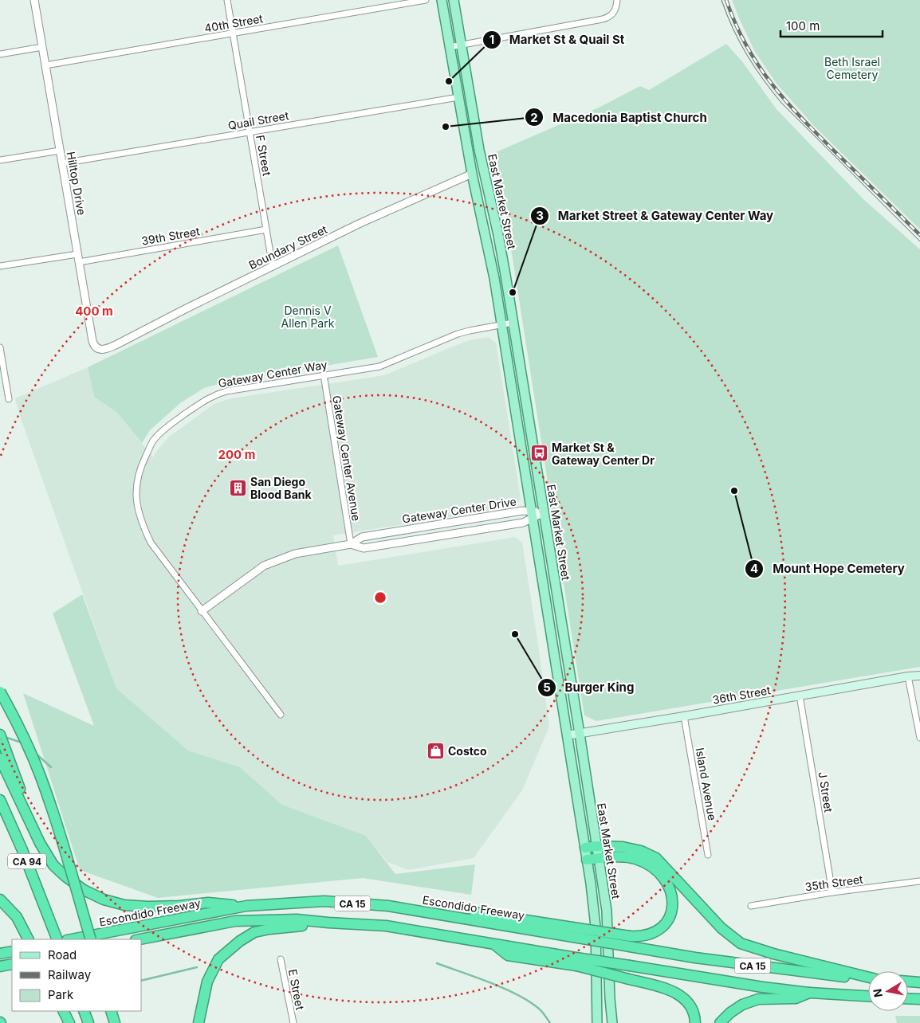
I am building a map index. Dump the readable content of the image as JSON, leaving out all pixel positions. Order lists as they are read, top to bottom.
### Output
{
  "streets": {
    "highway": ["CA 94", "CA 15", "Escondido Freeway"],
    "main road": ["East Market Street", "36th Street"],
    "street": [
      "40th Street",
      "Quail Street",
      "F Street",
      "Hilltop Drive",
      "39th Street",
      "Boundary Street",
      "Gateway Center Way",
      "Gateway Center Avenue",
      "Gateway Center Drive",
      "Island Avenue",
      "J Street",
      "35th Street",
      "E Street"
    ]
  },
  "crossings": [
    ["40th Street", "F Street"],
    ["40th Street", "Hilltop Drive"],
    ["Quail Street", "F Street"],
    ["Quail Street", "Hilltop Drive"],
    ["Quail Street", "East Market Street"],
    ["F Street", "39th Street"],
    ["F Street", "Boundary Street"],
    ["Hilltop Drive", "39th Street"],
    ["Hilltop Drive", "Boundary Street"],
    ["East Market Street", "Boundary Street"],
    ["East Market Street", "Gateway Center Way"],
    ["East Market Street", "Gateway Center Drive"],
    ["East Market Street", "36th Street"],
    ["Gateway Center Way", "Gateway Center Avenue"],
    ["Gateway Center Way", "Gateway Center Drive"],
    ["Gateway Center Avenue", "Gateway Center Drive"],
    ["36th Street", "Island Avenue"],
    ["36th Street", "J Street"],
    ["J Street", "35th Street"]
  ],
  "parks": ["Beth Israel Cemetery", "Dennis V Allen Park"],
  "places": {
    "other": [
      "Market St & Quail St",
      "Macedonia Baptist Church",
      "Market Street & Gateway Center Way",
      "Mount Hope Cemetery",
      "Burger King"
    ],
    "bus stop": ["Market St & Gateway Center Dr"],
    "building": ["San Diego Blood Bank"],
    "shop": ["Costco"]
  },
  "legend": ["Road", "Railway", "Park"],
  "scale_bar": "100 m",
  "north": "left",
  "rings": ["400 m", "200 m"]
}
